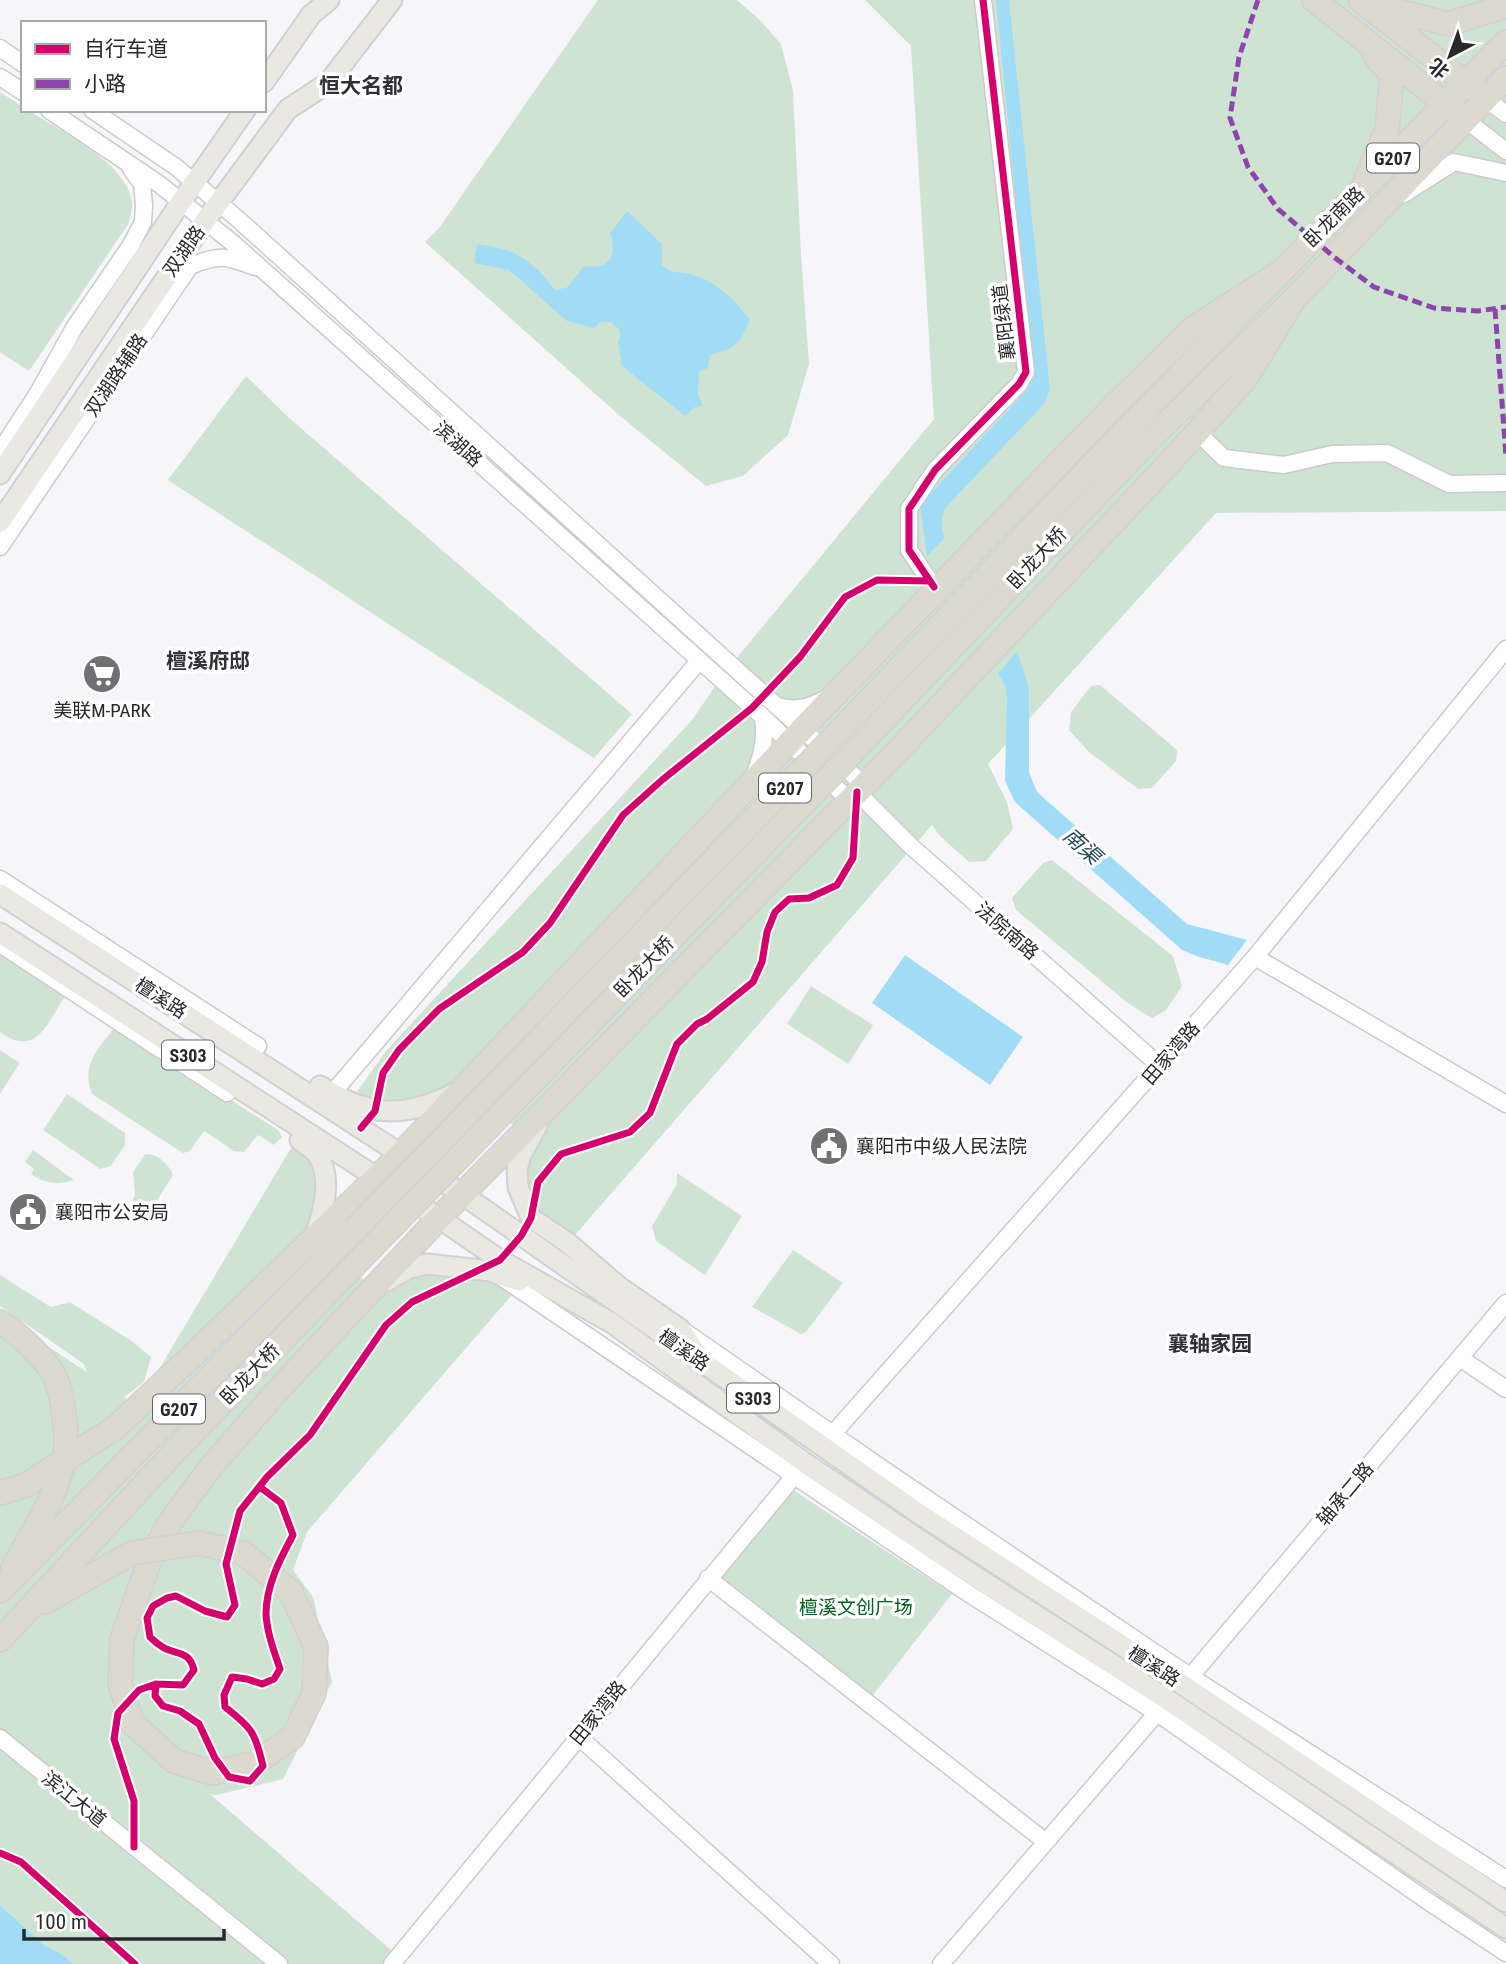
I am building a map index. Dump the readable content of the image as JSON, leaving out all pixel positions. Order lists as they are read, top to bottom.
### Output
{
  "streets": {
    "highway": ["G207", "卧龙南路", "卧龙大桥"],
    "main road": ["双湖路", "檀溪路", "S303"],
    "street": [
      "襄阳绿道",
      "双湖路辅路",
      "滨湖路",
      "法院南路",
      "田家湾路",
      "轴承二路",
      "滨江大道"
    ]
  },
  "crossings": [
    ["卧龙南路", "卧龙大桥"],
    ["双湖路", "滨湖路"],
    ["双湖路辅路", "滨湖路"],
    ["滨湖路", "法院南路"],
    ["法院南路", "田家湾路"],
    ["檀溪路", "田家湾路"],
    ["檀溪路", "轴承二路"]
  ],
  "districts": ["恒大名都", "檀溪府邸", "襄轴家园"],
  "water": ["南渠"],
  "parks": ["檀溪文创广场"],
  "places": {
    "supermarket": ["美联M-PARK"],
    "public building": ["襄阳市中级人民法院", "襄阳市公安局"]
  },
  "legend": ["自行车道", "小路"],
  "scale_bar": "100 m",
  "north": "bottom left"
}
